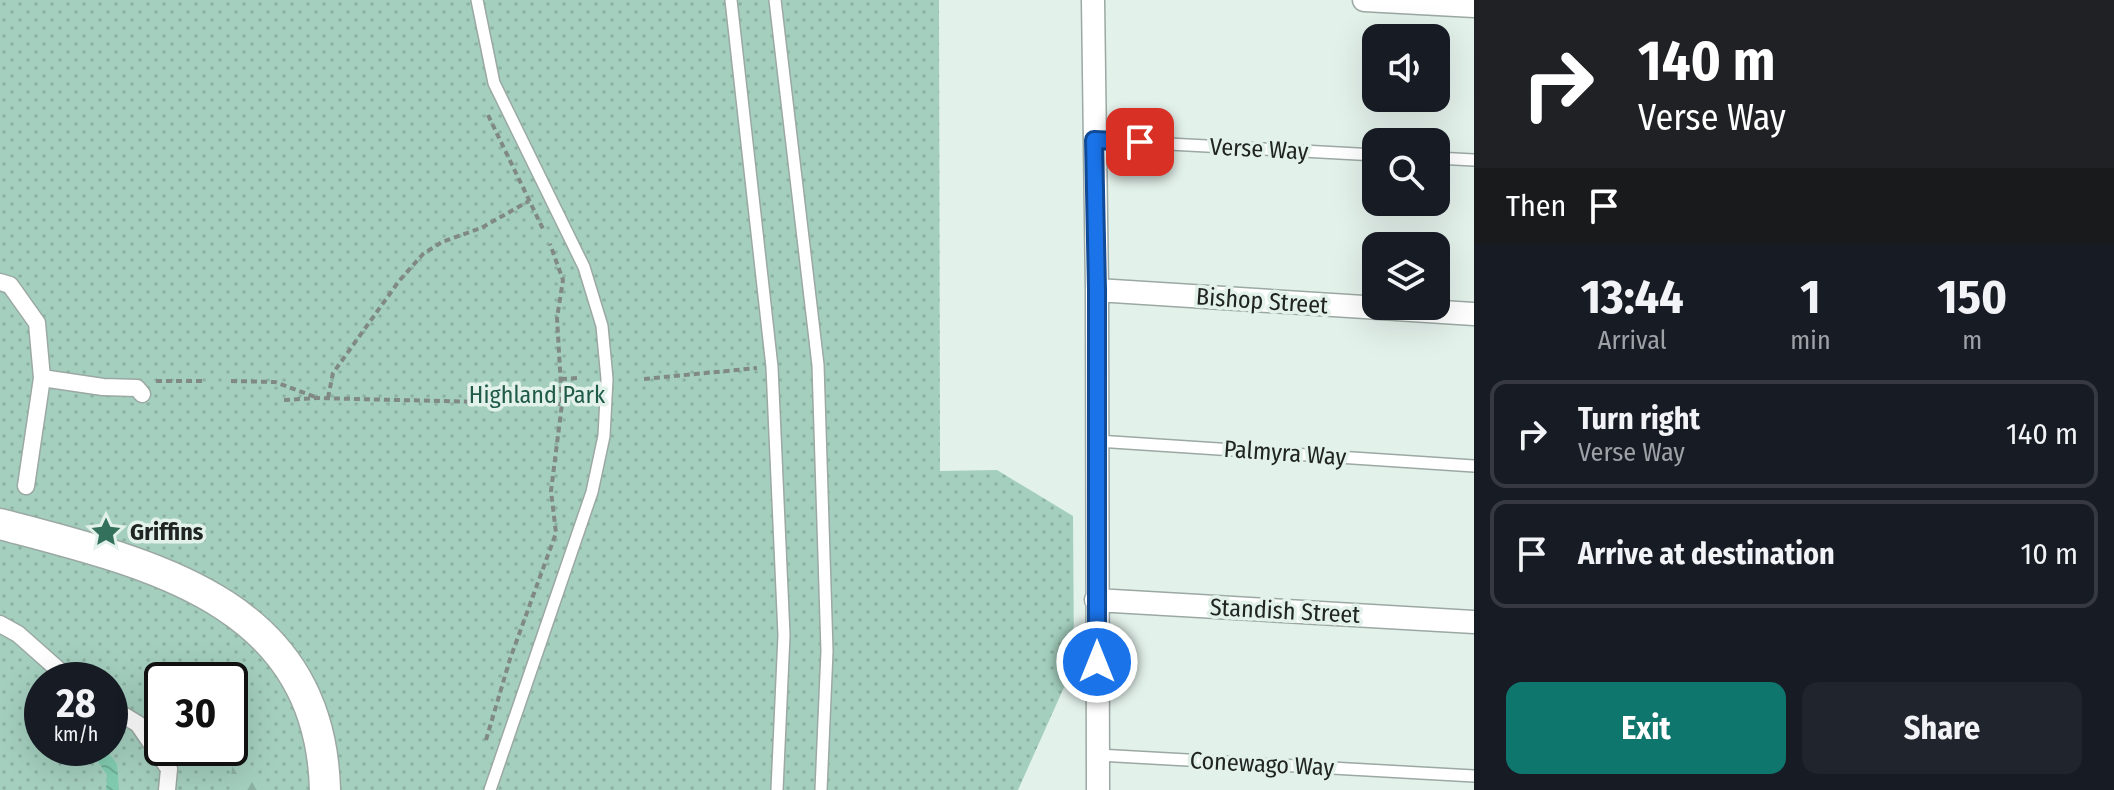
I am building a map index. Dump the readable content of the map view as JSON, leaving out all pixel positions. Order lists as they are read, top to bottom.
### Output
{
  "streets": {
    "street": ["Bishop Street", "Standish Street"],
    "lane": ["Verse Way", "Palmyra Way", "Conewago Way"]
  },
  "parks": ["Highland Park"],
  "places": {
    "place": ["Griffins"]
  },
  "page": {
    "turn": ["140 m", "Verse Way"],
    "then": "Then",
    "eta": [
      "13:44",
      "Arrival",
      "1",
      "min",
      "150",
      "m"
    ],
    "list": [
      {
        "name": "Turn right",
        "note": "Verse Way",
        "value": "140 m"
      },
      {
        "name": "Arrive at destination",
        "value": "10 m"
      }
    ],
    "speed": "28 km/h",
    "limit": "30",
    "buttons": ["Exit", "Share"]
  }
}
